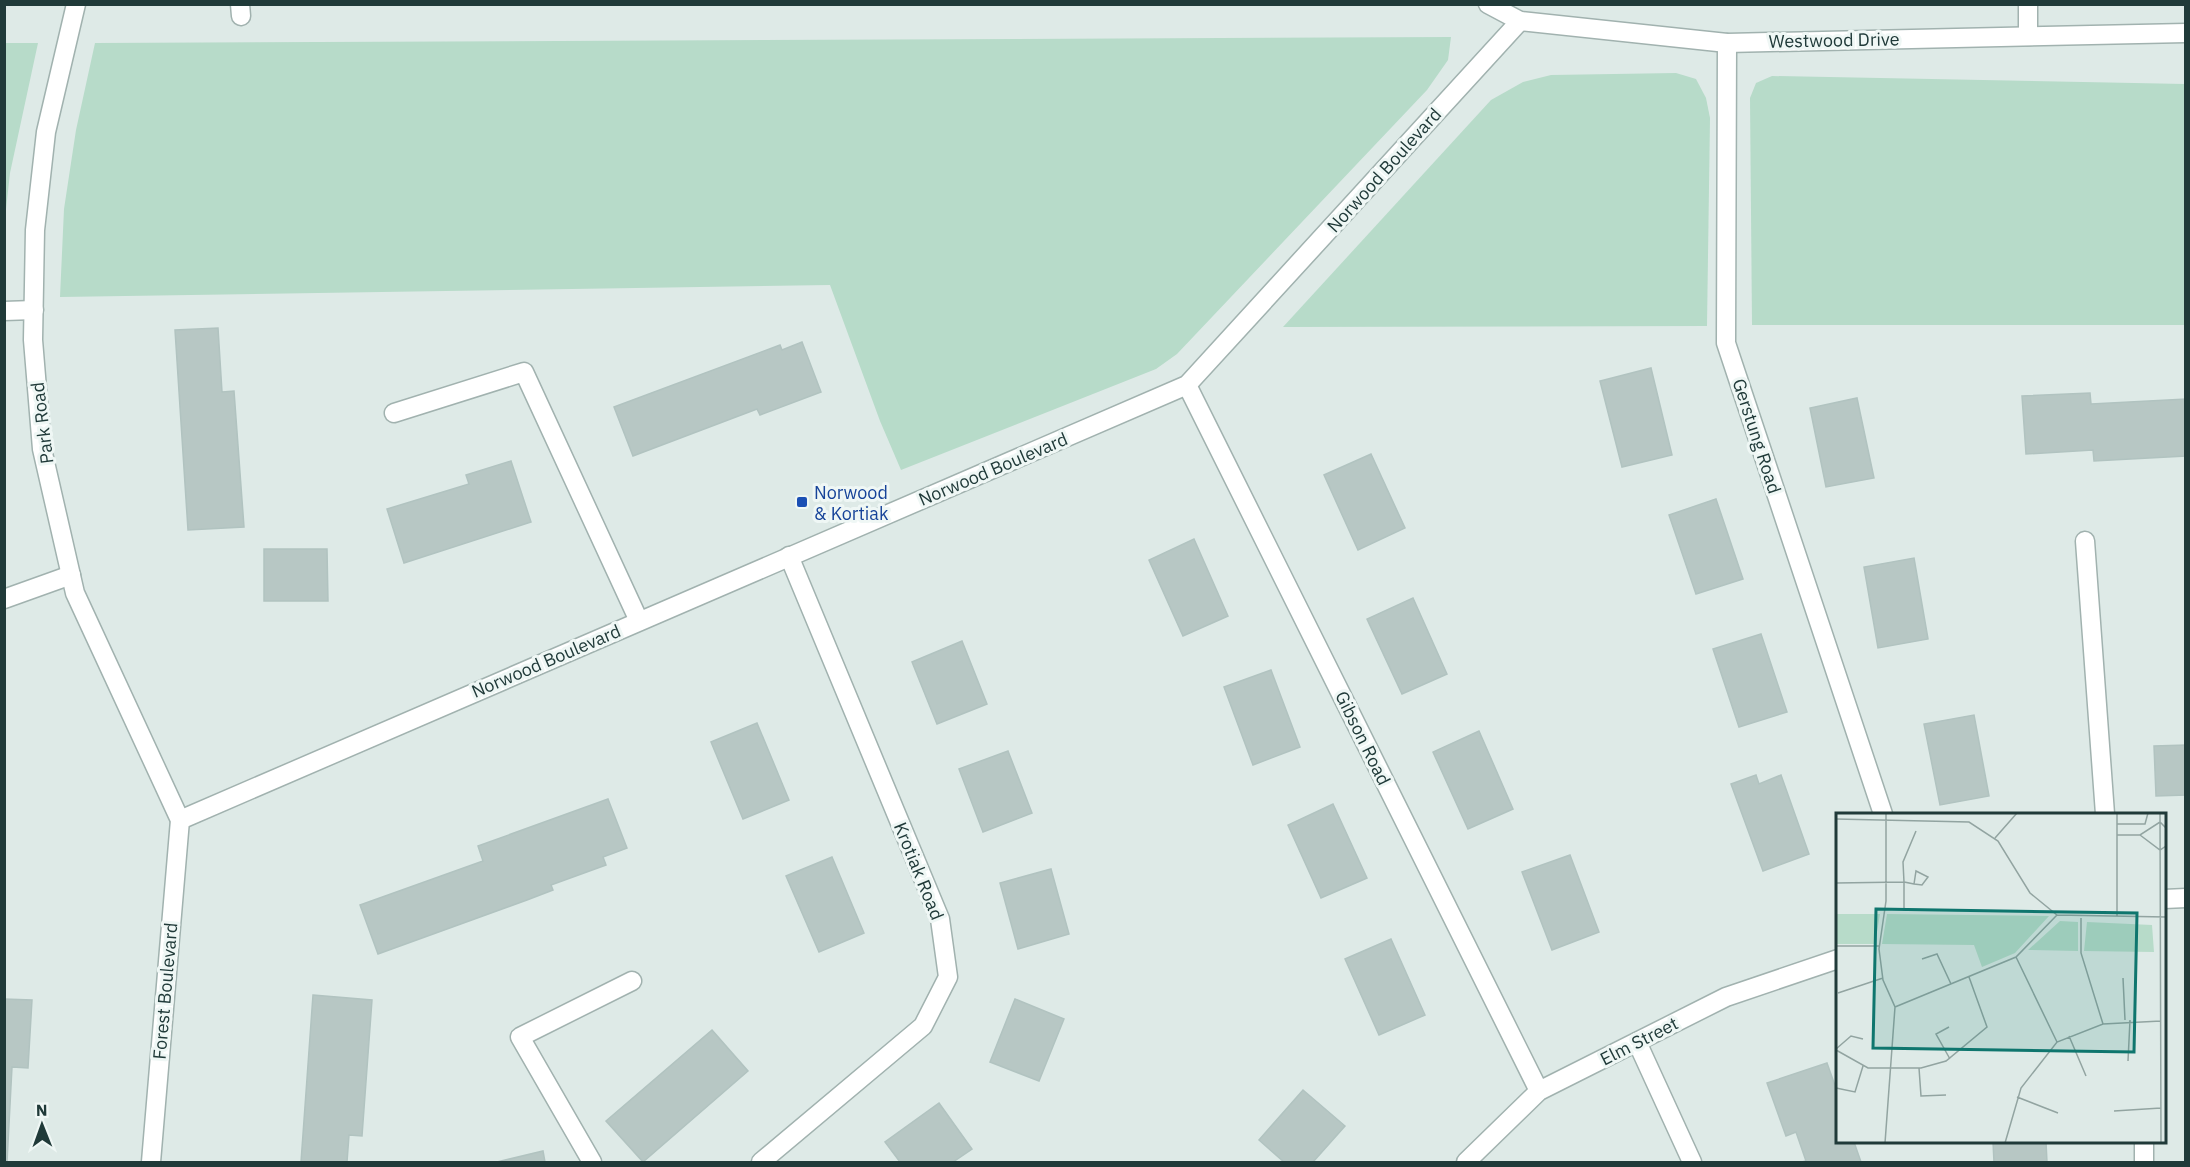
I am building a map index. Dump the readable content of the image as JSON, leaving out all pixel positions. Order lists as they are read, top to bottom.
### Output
{
  "streets": {
    "street": [
      "Westwood Drive",
      "Norwood Boulevard",
      "Park Road",
      "Gerstung Road",
      "Gibson Road",
      "Krotiak Road",
      "Forest Boulevard",
      "Elm Street"
    ]
  },
  "crossings": [
    ["Westwood Drive", "Norwood Boulevard"],
    ["Westwood Drive", "Gerstung Road"],
    ["Norwood Boulevard", "Park Road"],
    ["Norwood Boulevard", "Gibson Road"],
    ["Norwood Boulevard", "Krotiak Road"],
    ["Norwood Boulevard", "Forest Boulevard"],
    ["Park Road", "Forest Boulevard"],
    ["Gibson Road", "Elm Street"]
  ],
  "places": {
    "transit": ["Norwood & Kortiak"]
  },
  "north": "top"
}
